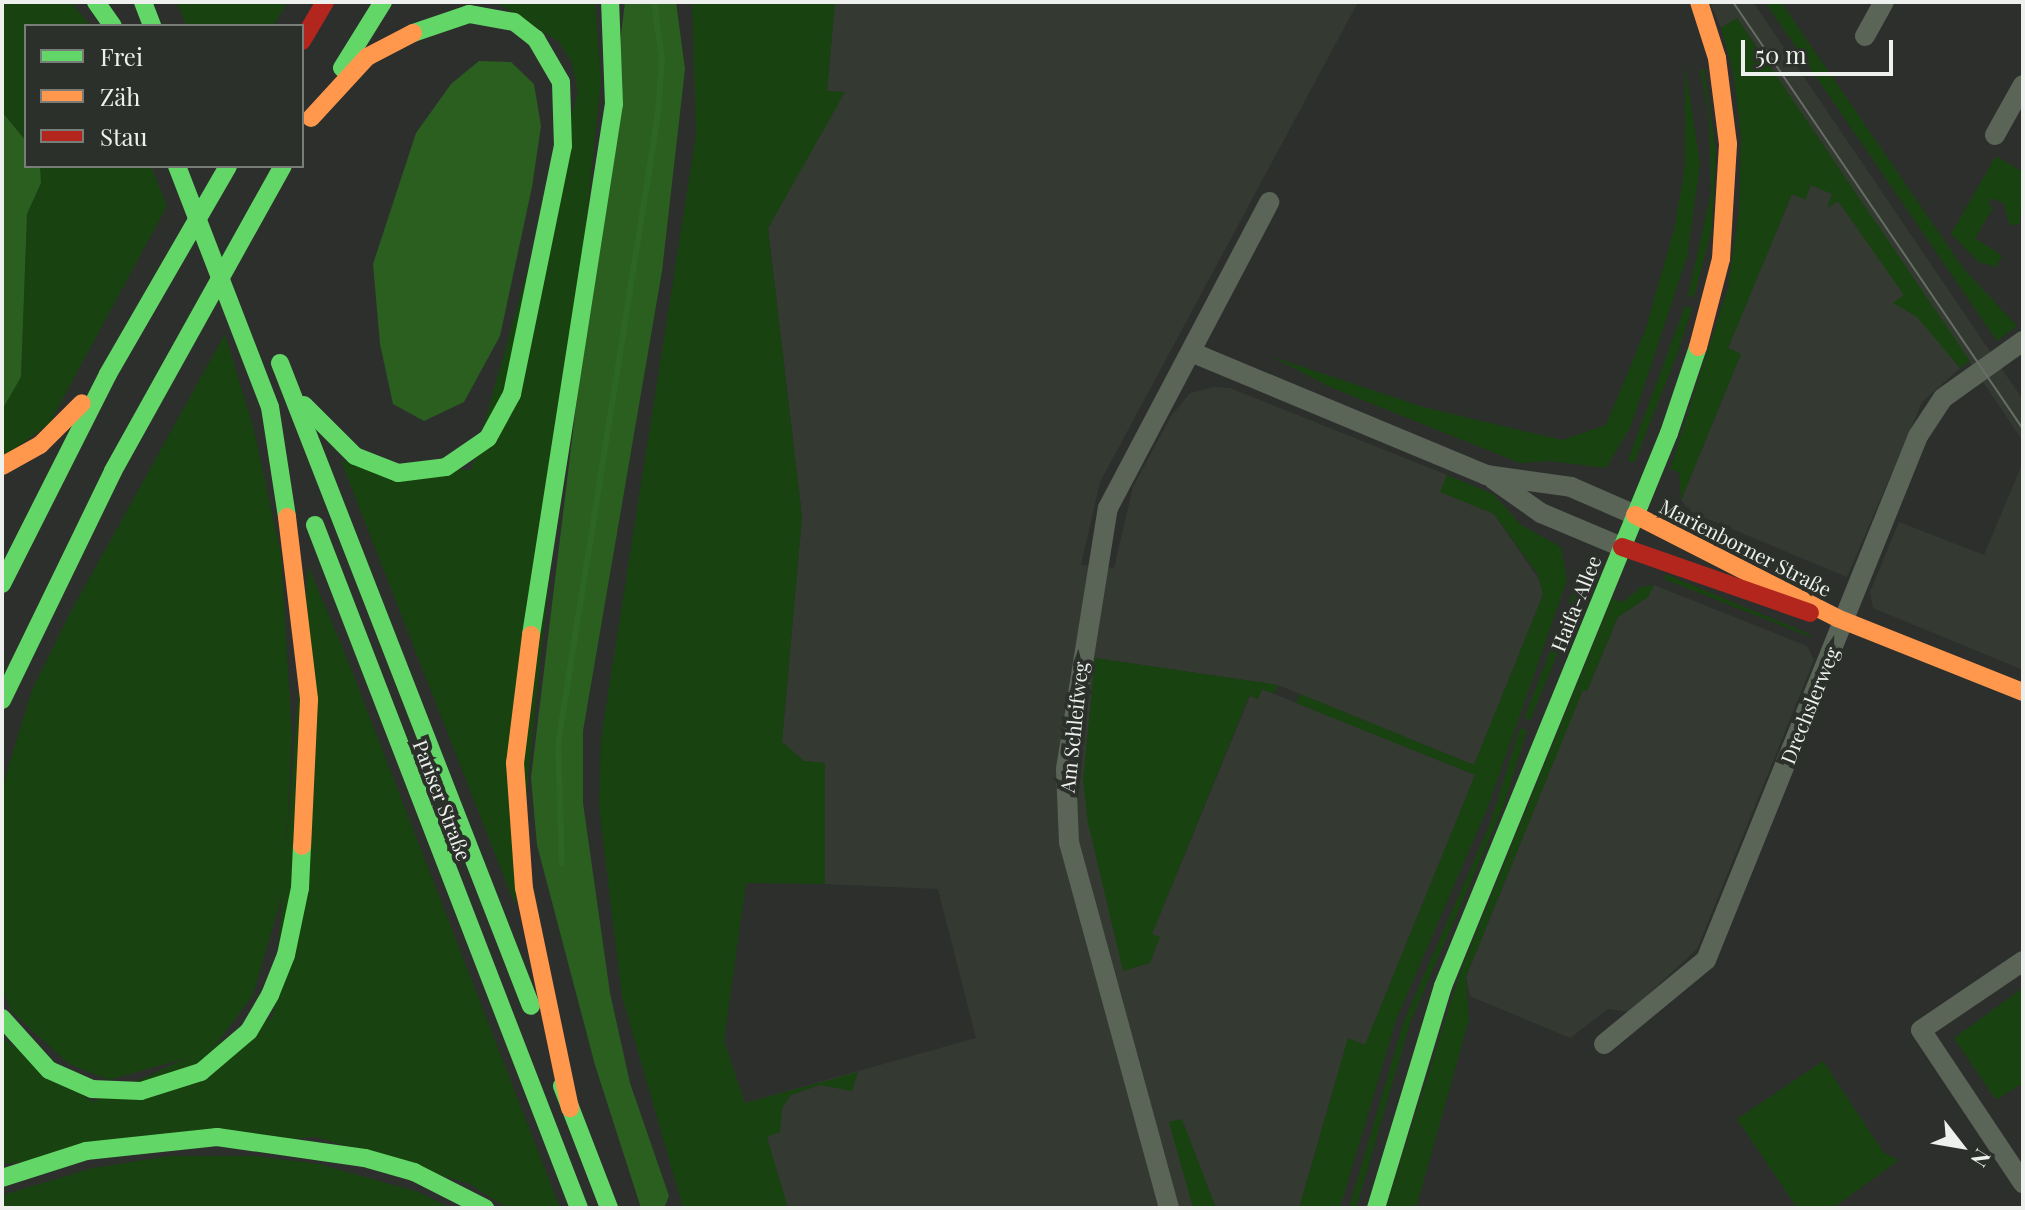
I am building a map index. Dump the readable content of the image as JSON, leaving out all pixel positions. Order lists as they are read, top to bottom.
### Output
{
  "streets": {
    "main road": ["Marienborner Straße", "Haifa-Allee", "Pariser Straße"],
    "street": ["Drechslerweg", "Am Schleifweg"]
  },
  "crossings": [
    ["Marienborner Straße", "Haifa-Allee"],
    ["Marienborner Straße", "Drechslerweg"]
  ],
  "legend": ["Frei", "Zäh", "Stau"],
  "scale_bar": "50 m",
  "north": "bottom right"
}
